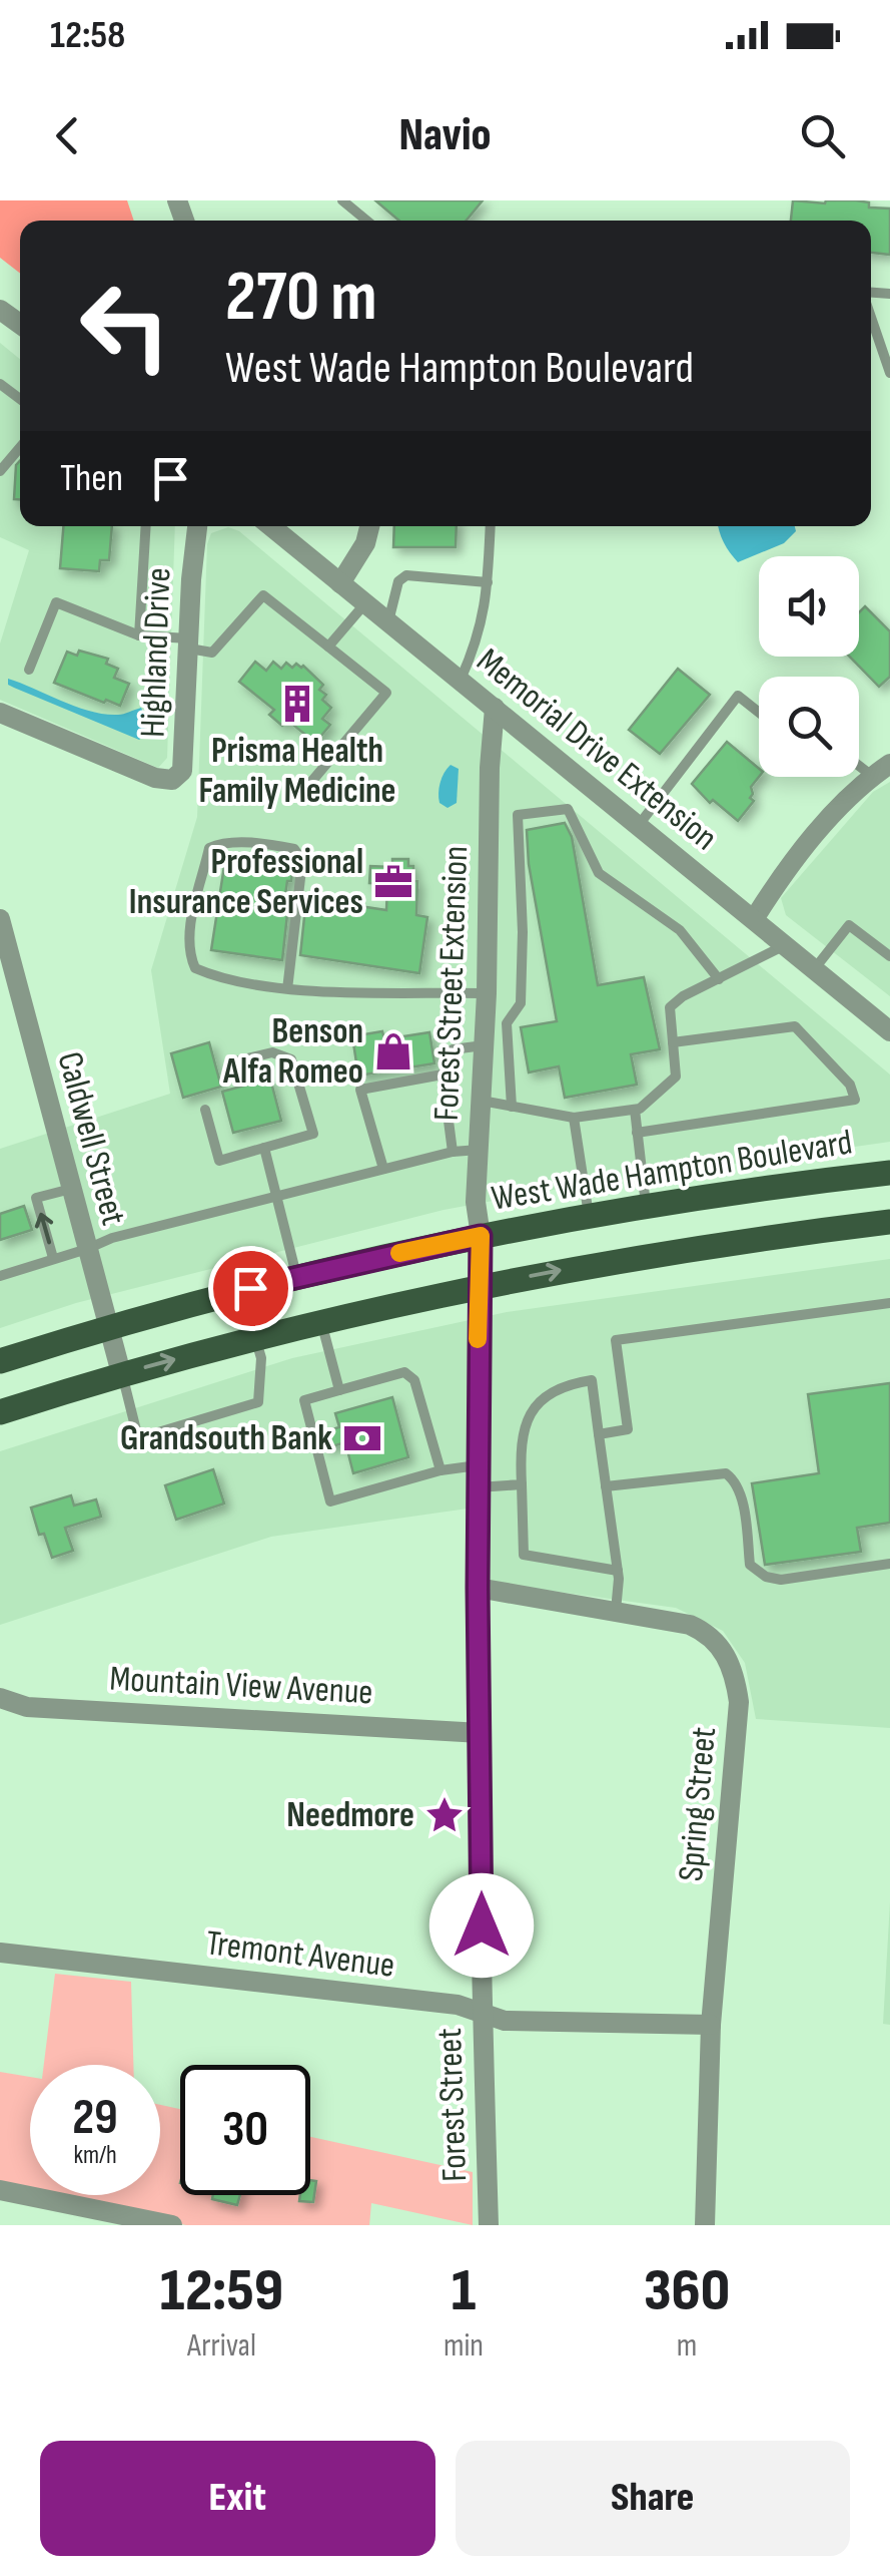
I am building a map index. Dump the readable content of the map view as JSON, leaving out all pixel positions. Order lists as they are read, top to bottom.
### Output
{
  "streets": {
    "main road": ["West Wade Hampton Boulevard"],
    "street": [
      "Highland Drive",
      "Memorial Drive Extension",
      "Forest Street Extension",
      "Caldwell Street",
      "Mountain View Avenue",
      "Spring Street",
      "Tremont Avenue",
      "Forest Street"
    ]
  },
  "crossings": [
    ["Memorial Drive Extension", "Forest Street Extension"],
    ["Forest Street Extension", "West Wade Hampton Boulevard"],
    ["Forest Street Extension", "Forest Street"],
    ["Caldwell Street", "West Wade Hampton Boulevard"],
    ["West Wade Hampton Boulevard", "Forest Street"],
    ["Mountain View Avenue", "Forest Street"],
    ["Spring Street", "Tremont Avenue"],
    ["Spring Street", "Forest Street"],
    ["Tremont Avenue", "Forest Street"]
  ],
  "places": {
    "building": ["Prisma Health Family Medicine"],
    "office": ["Professional Insurance Services"],
    "shop": ["Benson Alfa Romeo"],
    "bank": ["Grandsouth Bank"],
    "place": ["Needmore"]
  },
  "page": {
    "status": "12:58",
    "header": "Navio",
    "turn": ["270 m", "West Wade Hampton Boulevard"],
    "then": "Then",
    "speed": "29 km/h",
    "limit": "30",
    "eta": [
      "12:59",
      "Arrival",
      "1",
      "min",
      "360",
      "m"
    ],
    "buttons": ["Exit", "Share"]
  }
}
